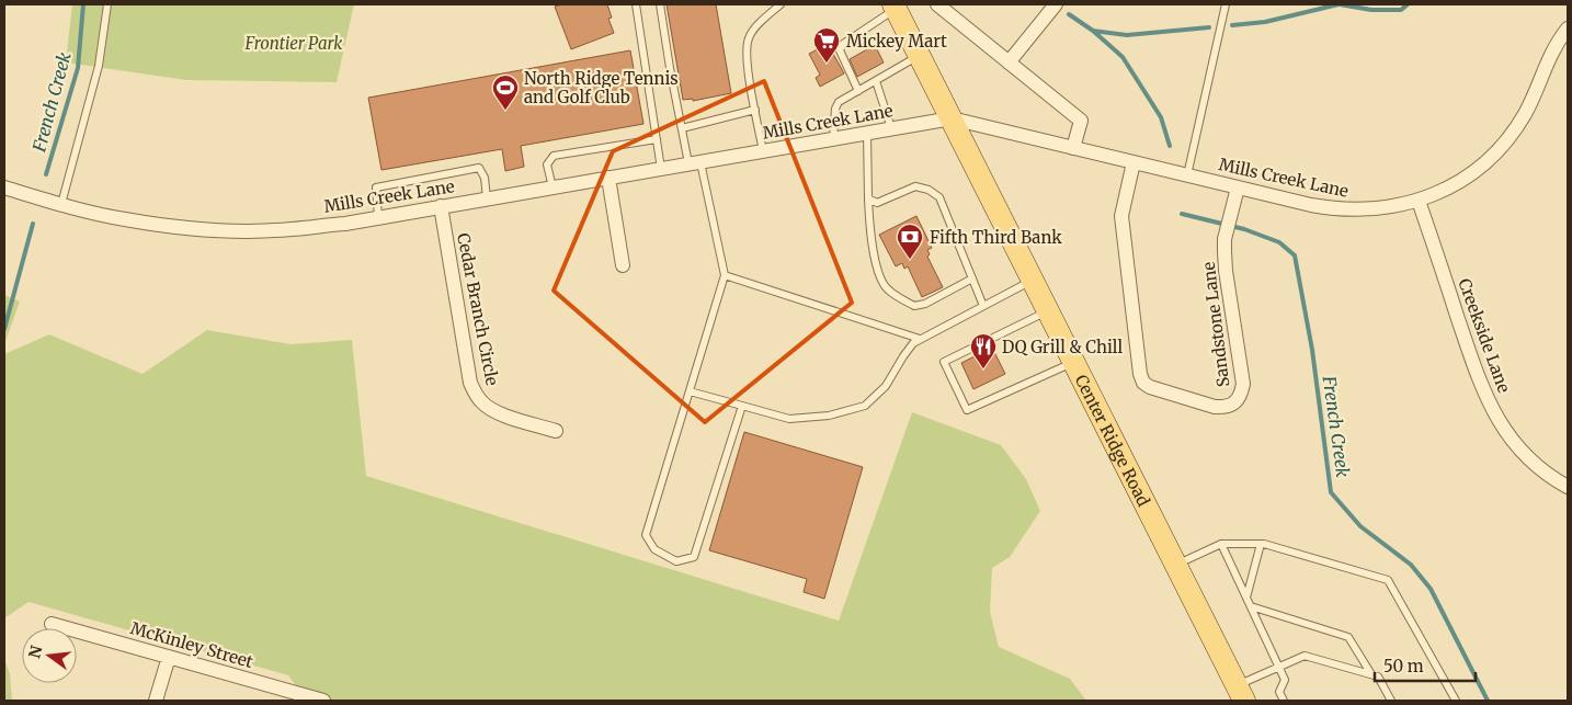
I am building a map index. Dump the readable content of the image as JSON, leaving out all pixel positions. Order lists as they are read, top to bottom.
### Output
{
  "streets": {
    "main road": ["Center Ridge Road"],
    "street": [
      "Mills Creek Lane",
      "Cedar Branch Circle",
      "Sandstone Lane",
      "Creekside Lane",
      "McKinley Street"
    ]
  },
  "crossings": [
    ["Mills Creek Lane", "Cedar Branch Circle"],
    ["Mills Creek Lane", "Sandstone Lane"],
    ["Mills Creek Lane", "Creekside Lane"],
    ["Mills Creek Lane", "Center Ridge Road"]
  ],
  "water": ["French Creek"],
  "parks": ["Frontier Park"],
  "places": {
    "supermarket": ["Mickey Mart"],
    "sports": ["North Ridge Tennis and Golf Club"],
    "bank": ["Fifth Third Bank"],
    "restaurant": ["DQ Grill & Chill"]
  },
  "scale_bar": "50 m",
  "north": "left"
}
